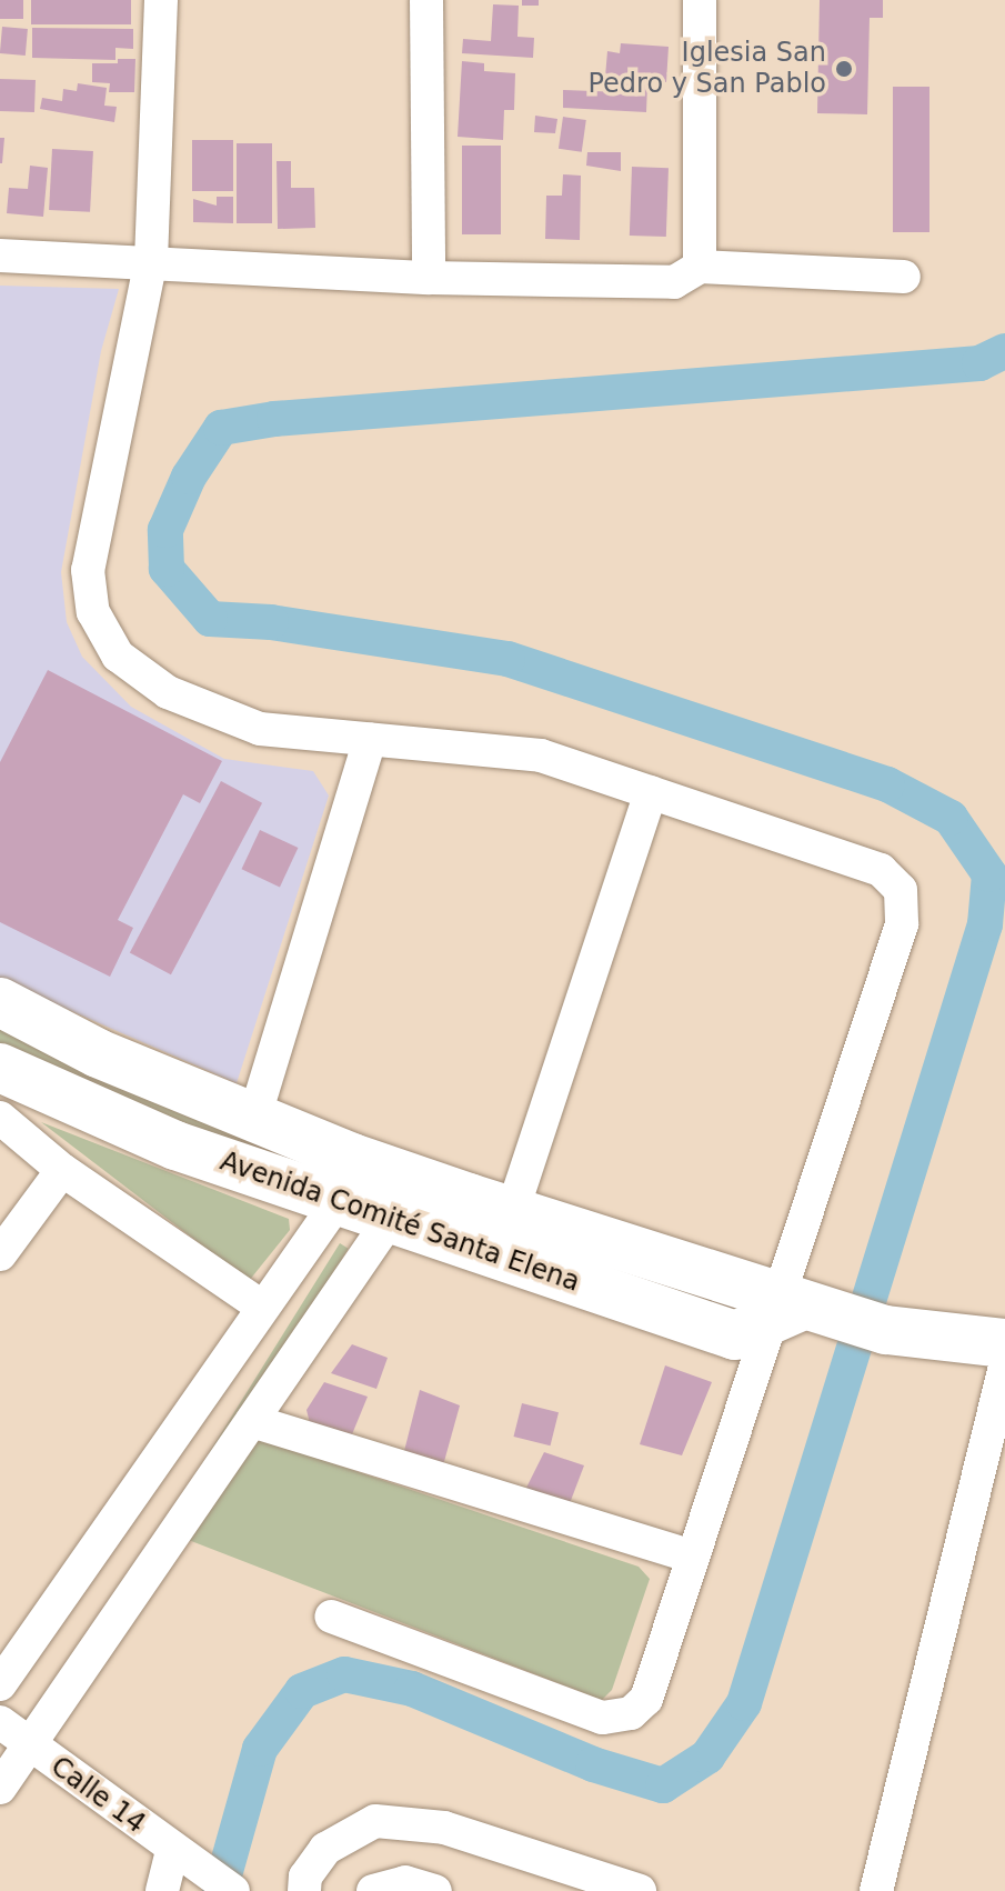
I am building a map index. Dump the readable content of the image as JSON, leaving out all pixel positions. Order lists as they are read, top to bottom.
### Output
{
  "streets": {
    "street": ["Avenida Comité Santa Elena", "Calle 14"]
  },
  "places": ["Iglesia San Pedro y San Pablo"]
}
